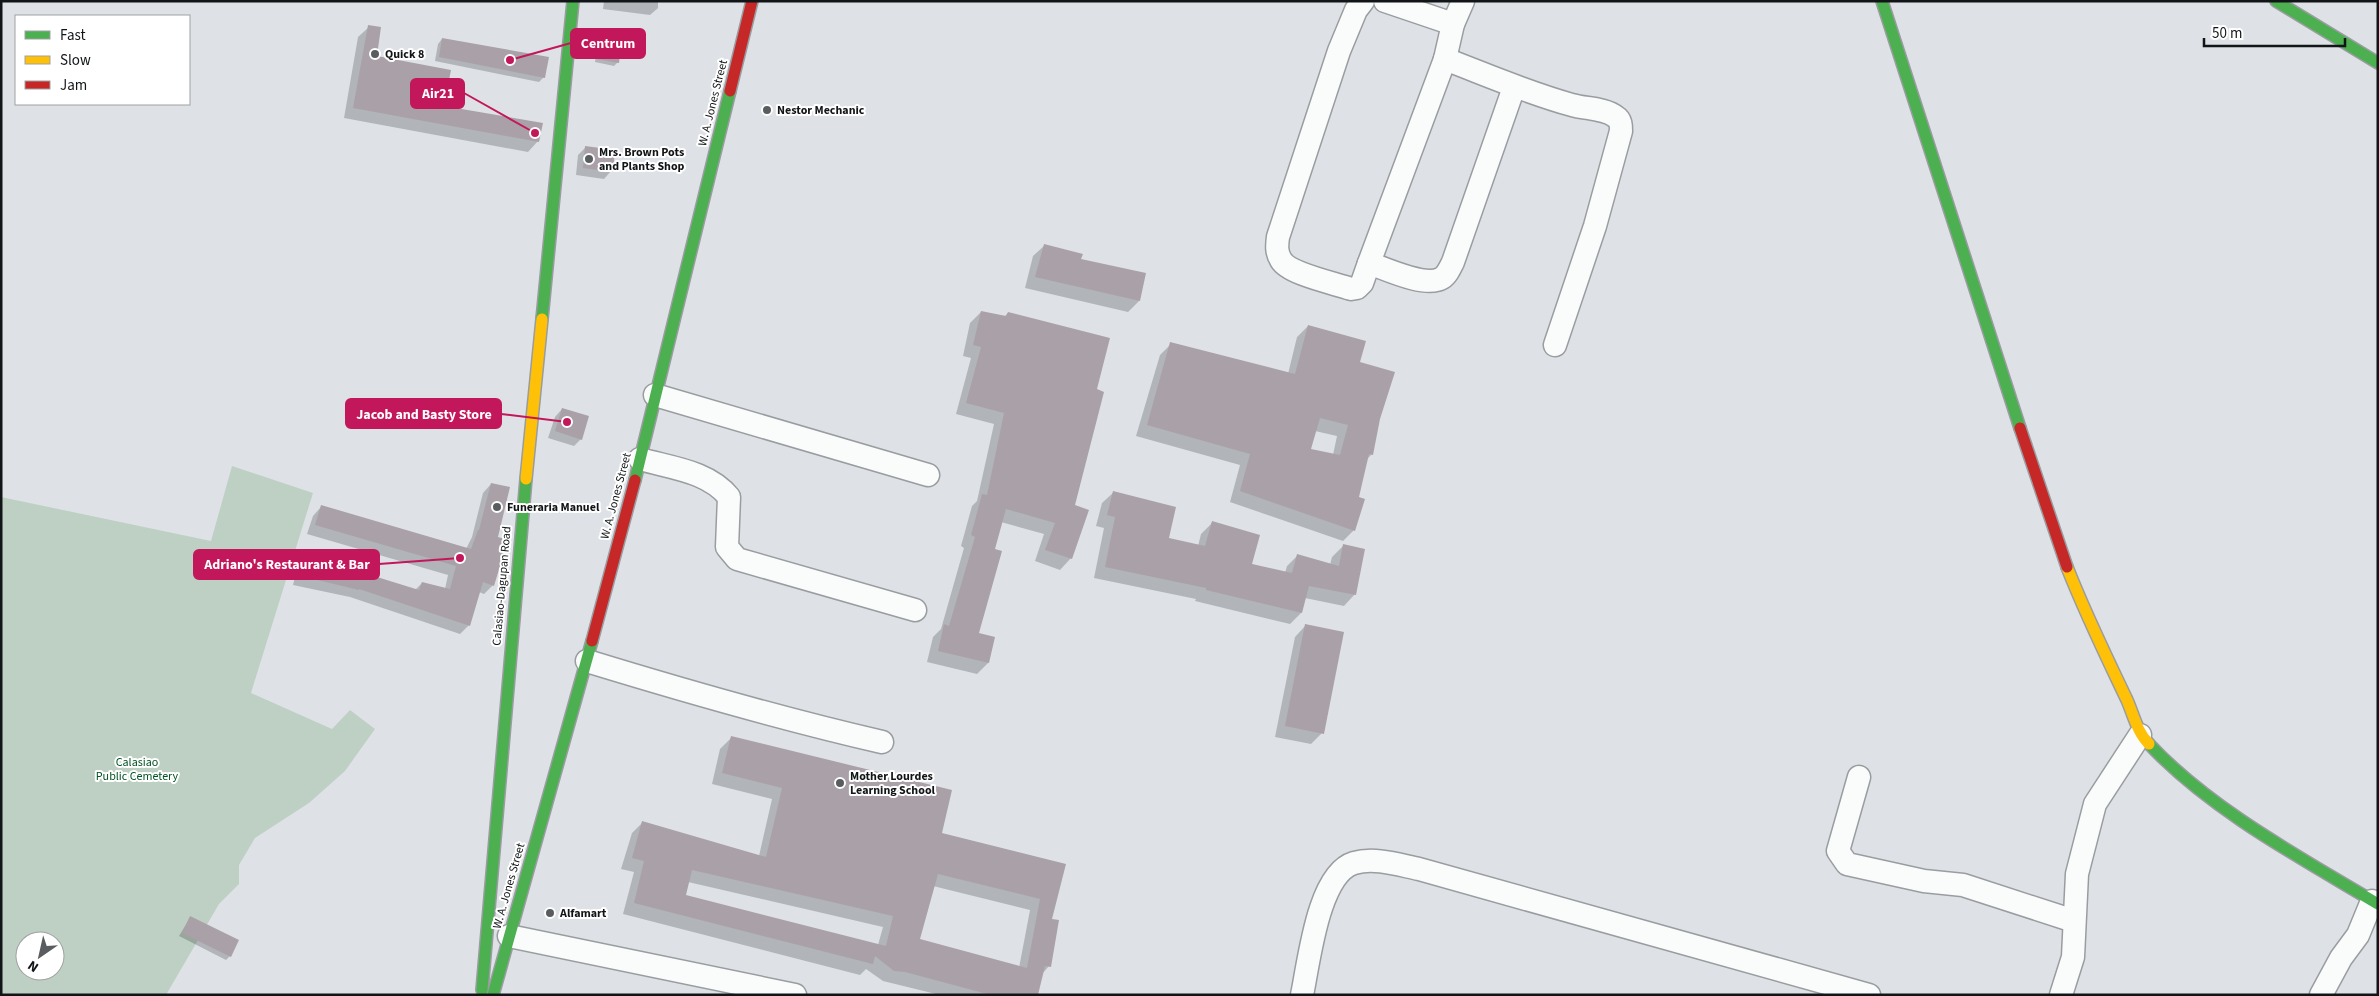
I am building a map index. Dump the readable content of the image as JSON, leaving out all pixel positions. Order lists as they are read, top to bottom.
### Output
{
  "streets": {
    "main road": ["W. A. Jones Street", "Calasiao-Dagupan Road"]
  },
  "parks": ["Calasiao Public Cemetery"],
  "places": [
    "Quick 8",
    "Centrum",
    "Nestor Mechanic",
    "Air21",
    "Mrs. Brown Pots and Plants Shop",
    "Jacob and Basty Store",
    "Funeraria Manuel",
    "Adriano's Restaurant & Bar",
    "Mother Lourdes Learning School",
    "Alfamart"
  ],
  "legend": ["Fast", "Slow", "Jam"],
  "scale_bar": "50 m",
  "north": "bottom left"
}
